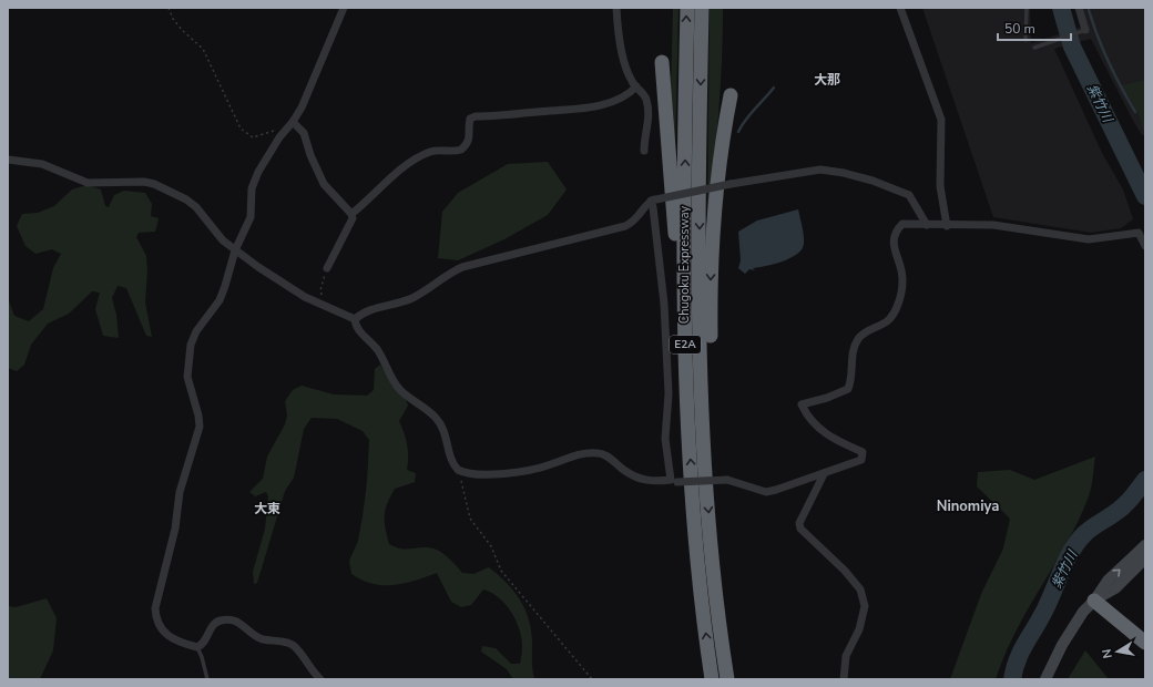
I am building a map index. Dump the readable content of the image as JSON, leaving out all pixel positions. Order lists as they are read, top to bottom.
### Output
{
  "streets": {
    "highway": ["Chugoku Expressway", "E2A"]
  },
  "districts": ["大那", "Ninomiya", "大東"],
  "water": ["紫竹川"],
  "scale_bar": "50 m",
  "north": "left"
}
